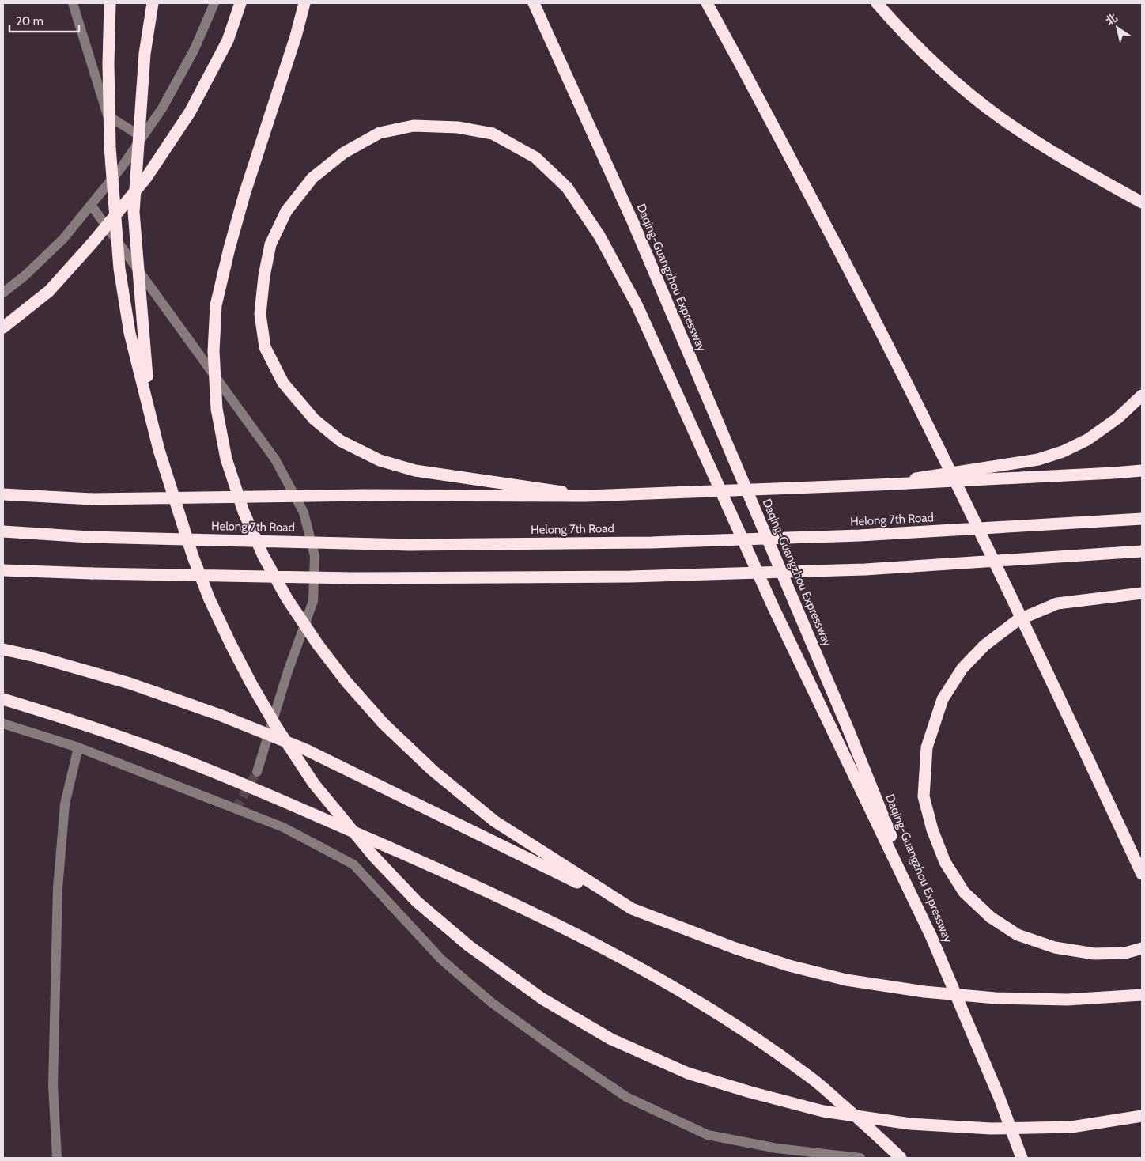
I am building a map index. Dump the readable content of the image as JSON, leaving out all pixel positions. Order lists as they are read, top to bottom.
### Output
{
  "streets": {
    "highway": ["Daqing-Guangzhou Expressway", "Helong 7th Road"]
  },
  "scale_bar": "20 m",
  "north": "top left"
}
